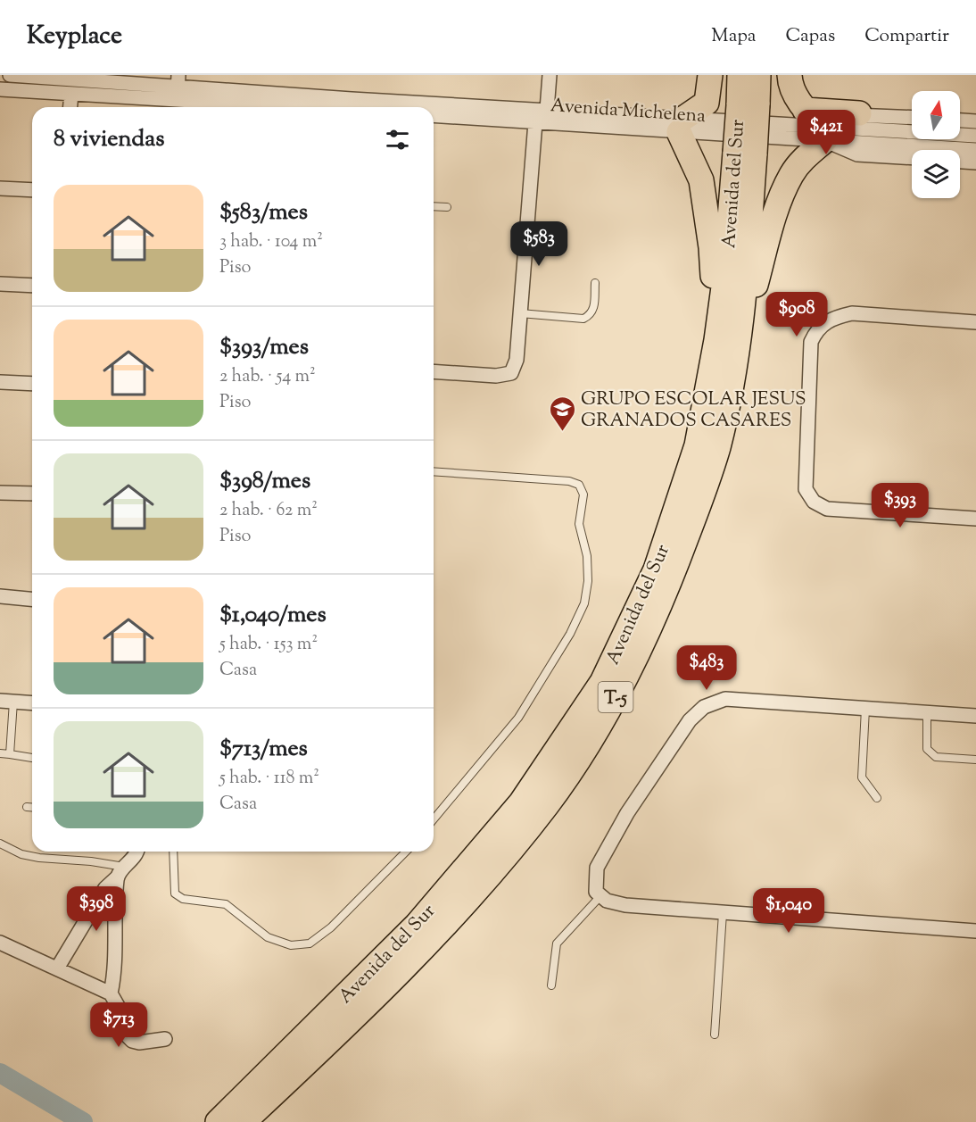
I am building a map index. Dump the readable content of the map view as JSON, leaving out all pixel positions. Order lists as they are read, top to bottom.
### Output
{
  "streets": {
    "highway": ["Avenida del Sur", "T-5"],
    "street": ["Avenida Michelena"]
  },
  "places": {
    "school or university": ["GRUPO ESCOLAR JESUS GRANADOS CASARES"]
  },
  "north": "top",
  "page": {
    "header": "Keyplace",
    "nav": ["Mapa", "Capas", "Compartir"],
    "heading": "8 viviendas",
    "price": [
      "$421",
      "$583",
      "$908",
      "$393",
      "$483",
      "$398",
      "$1,040",
      "$713"
    ],
    "list": [
      {
        "name": "$583/mes",
        "note": "3 hab. · 104 m² · Piso"
      },
      {
        "name": "$393/mes",
        "note": "2 hab. · 54 m² · Piso"
      },
      {
        "name": "$398/mes",
        "note": "2 hab. · 62 m² · Piso"
      },
      {
        "name": "$1,040/mes",
        "note": "5 hab. · 153 m² · Casa"
      },
      {
        "name": "$713/mes",
        "note": "5 hab. · 118 m² · Casa"
      }
    ]
  }
}
